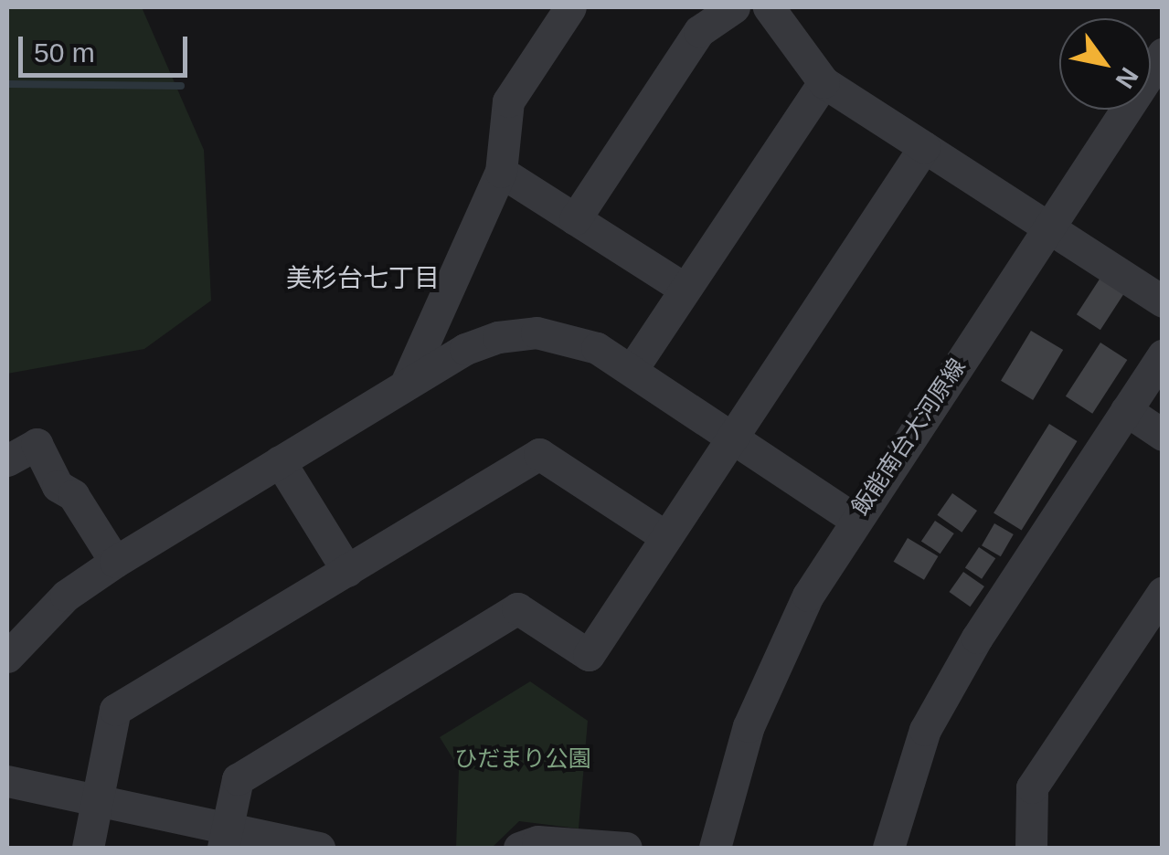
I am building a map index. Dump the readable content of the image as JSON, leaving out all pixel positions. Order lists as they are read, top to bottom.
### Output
{
  "streets": {
    "street": ["飯能南台大河原線"]
  },
  "districts": ["美杉台七丁目"],
  "parks": ["ひだまり公園"],
  "scale_bar": "50 m",
  "north": "bottom right"
}
